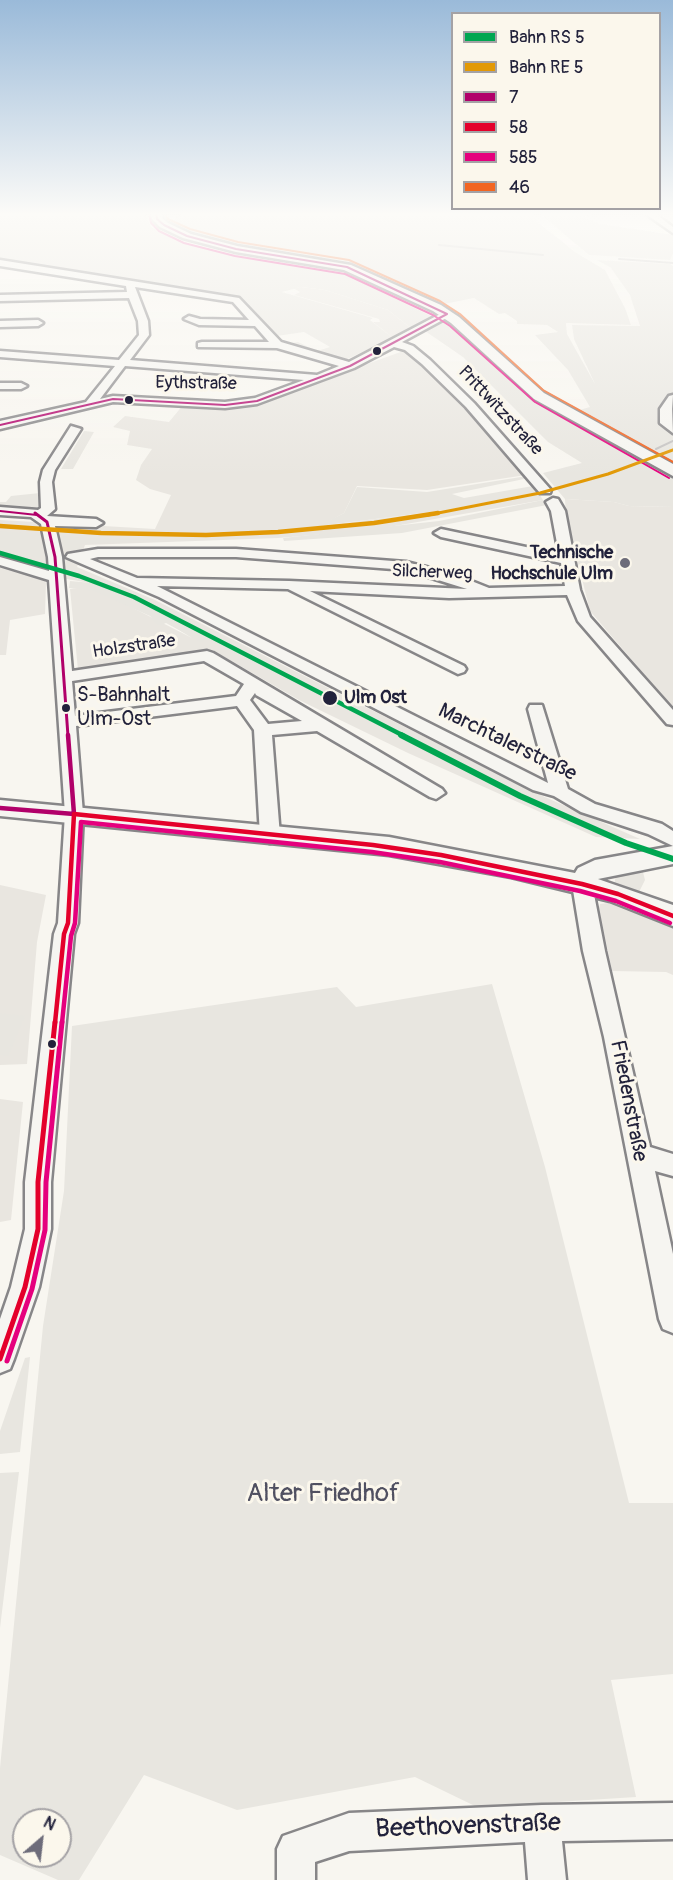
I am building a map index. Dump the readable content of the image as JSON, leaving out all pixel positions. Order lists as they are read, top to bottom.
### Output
{
  "streets": {
    "street": [
      "Eythstraße",
      "Prittwitzstraße",
      "Silcherweg",
      "Holzstraße",
      "Marchtalerstraße",
      "Friedenstraße",
      "Beethovenstraße"
    ]
  },
  "crossings": [
    ["Eythstraße", "Prittwitzstraße"],
    ["Silcherweg", "Marchtalerstraße"]
  ],
  "parks": ["Alter Friedhof"],
  "places": ["Technische Hochschule Ulm", "Ulm Ost", "S-Bahnhalt Ulm-Ost"],
  "lines": [
    "transit line 7",
    "transit line 585",
    "transit line 46",
    "transit line 58"
  ],
  "legend": [
    "Bahn RS 5",
    "Bahn RE 5",
    "7",
    "58",
    "585",
    "46"
  ],
  "north": "top right"
}
